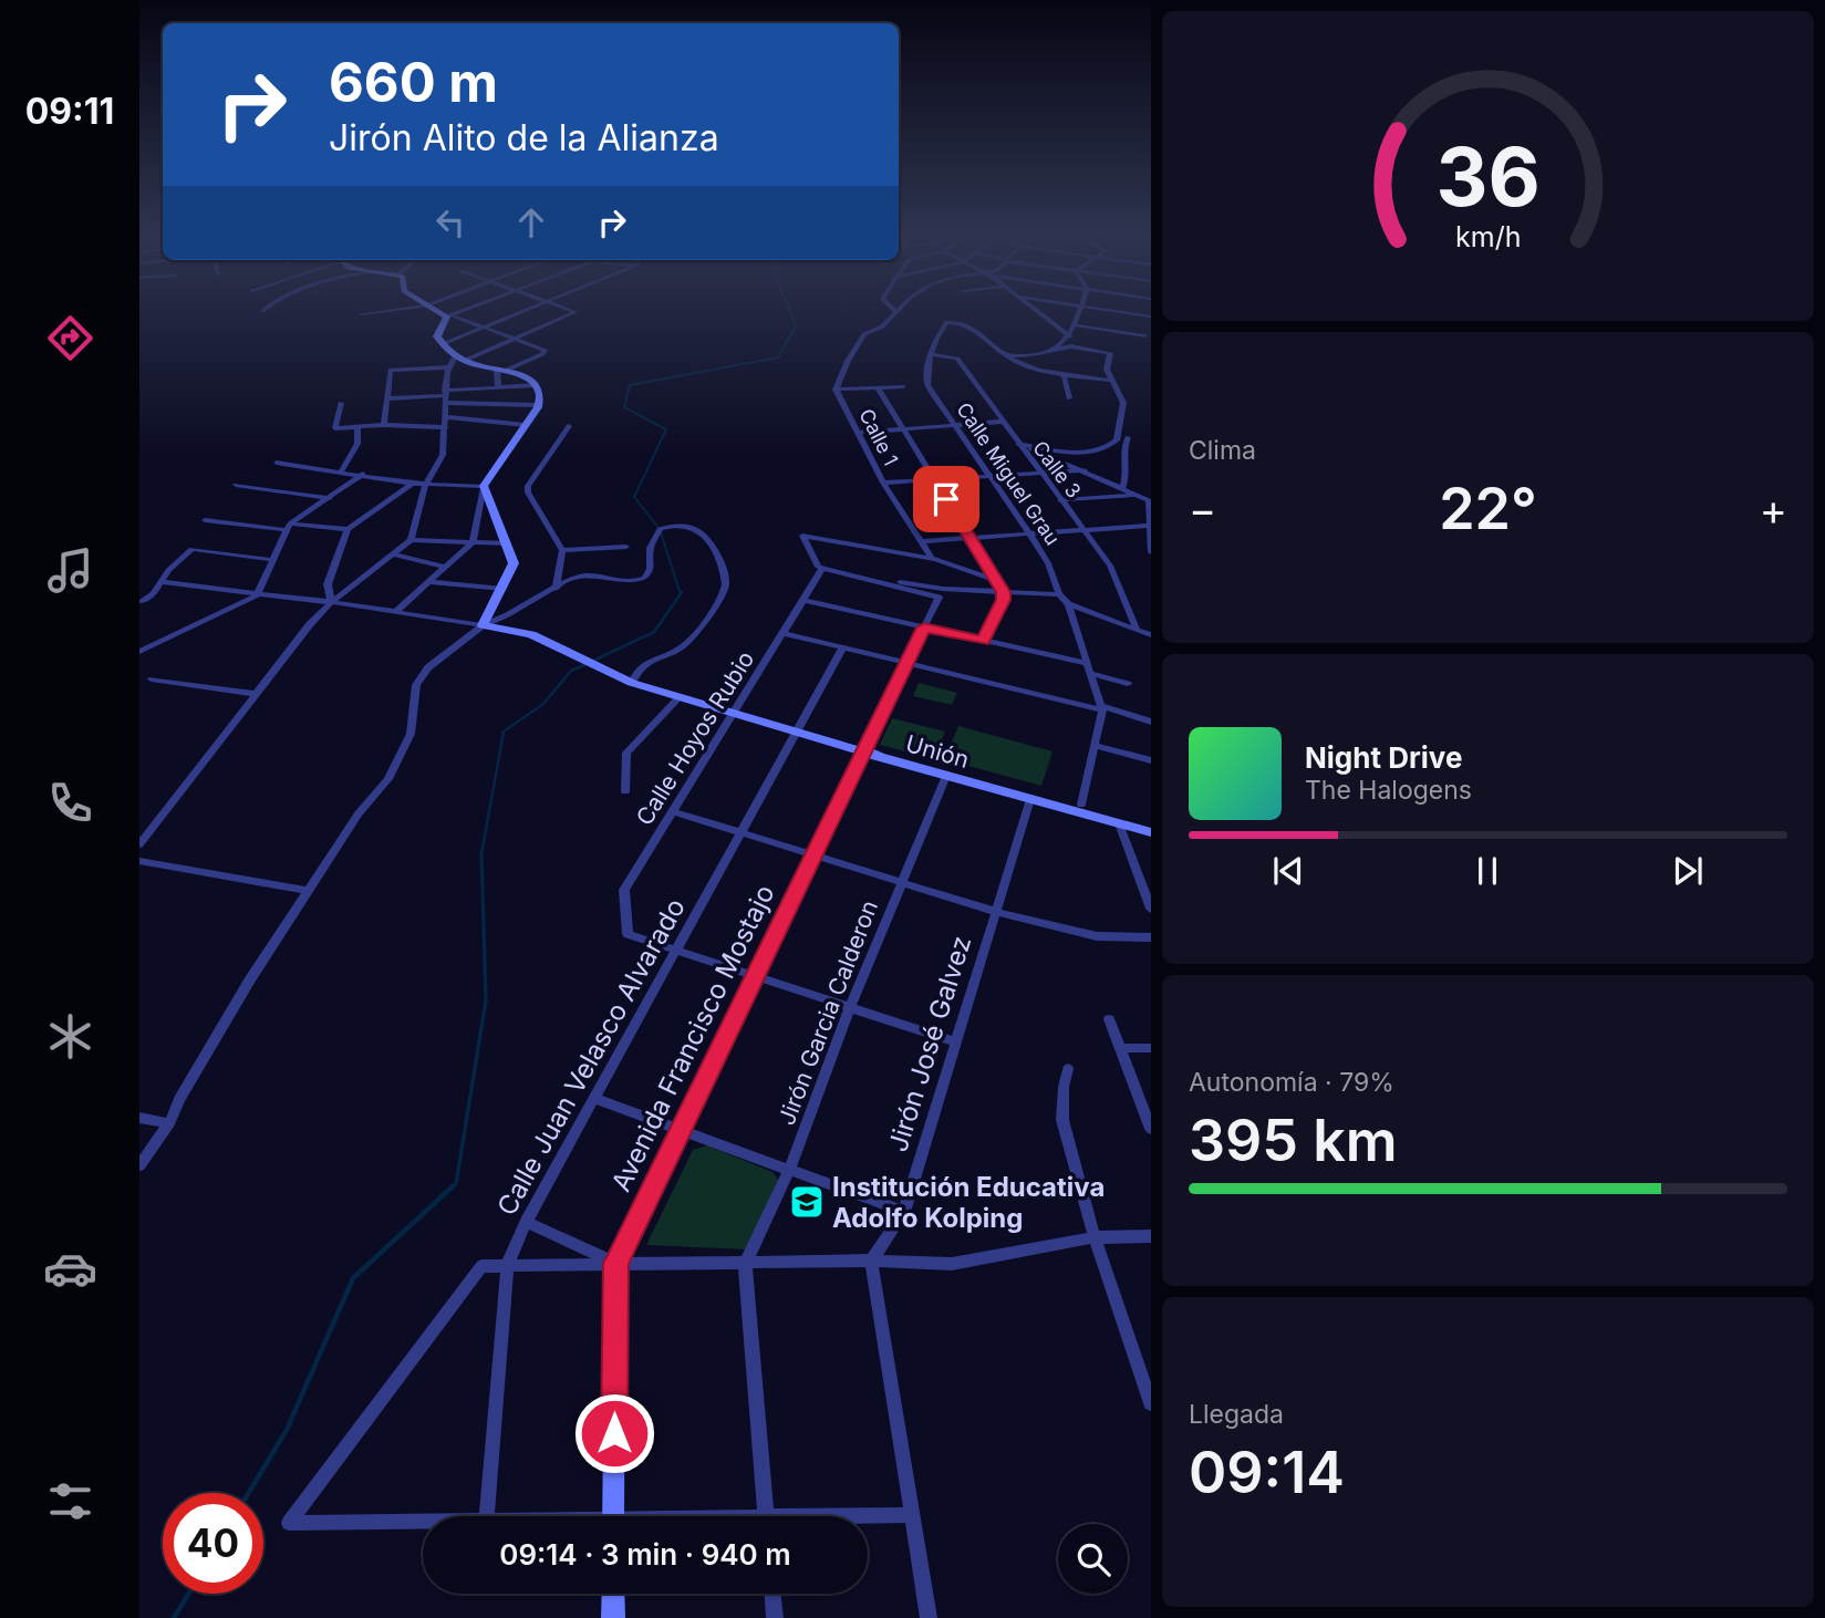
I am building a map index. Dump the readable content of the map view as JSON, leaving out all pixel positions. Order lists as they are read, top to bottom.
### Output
{
  "streets": {
    "street": [
      "Calle 1",
      "Calle 3",
      "Calle Miguel Grau",
      "Calle Hoyos Rubio",
      "Unión",
      "Jirón Garcia Calderon",
      "Avenida Francisco Mostajo",
      "Jirón José Galvez",
      "Calle Juan Velasco Alvarado"
    ]
  },
  "crossings": [
    ["Calle 3", "Calle Miguel Grau"],
    ["Calle Hoyos Rubio", "Avenida Francisco Mostajo"],
    ["Unión", "Jirón Garcia Calderon"],
    ["Unión", "Avenida Francisco Mostajo"],
    ["Unión", "Jirón José Galvez"]
  ],
  "places": {
    "school or university": ["Institución Educativa Adolfo Kolping"]
  },
  "page": {
    "tabs": "09:11",
    "turn": ["660 m", "Jirón Alito de la Alianza"],
    "tile": [
      "Clima",
      ["Autonomía · 79%", "395 km"],
      ["Llegada", "09:14"]
    ],
    "heat": ["−", "22°", "+"],
    "song": ["Night Drive", "The Halogens"],
    "limit": "40",
    "trip": "09:14 · 3 min · 940 m",
    "gauge": ["36", "km/h"]
  }
}
